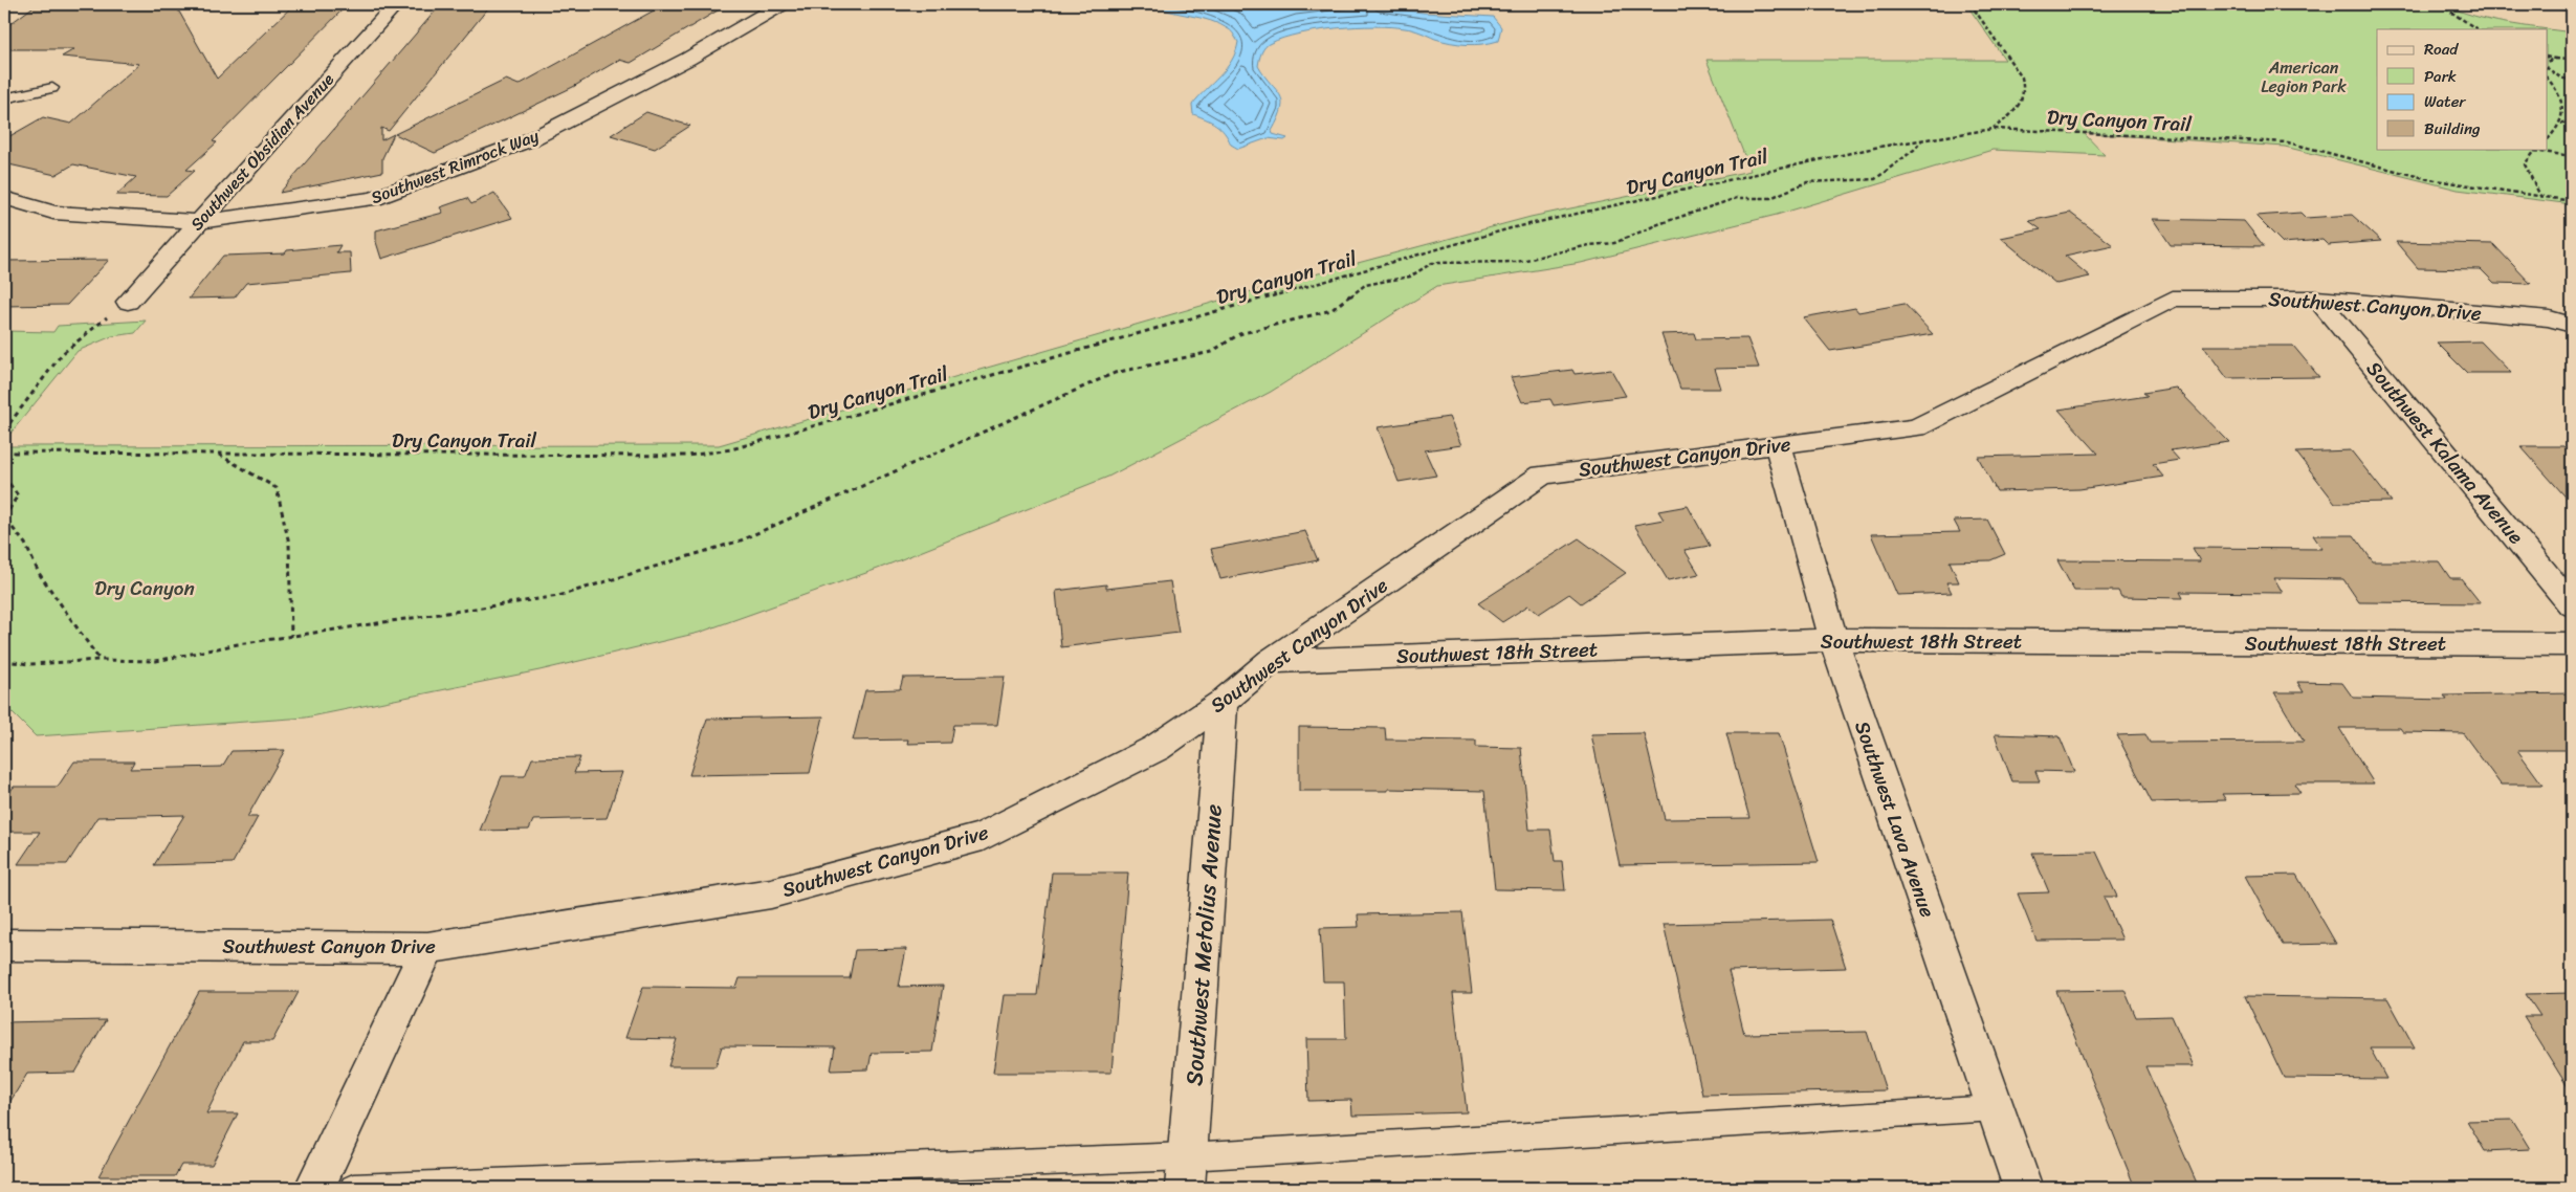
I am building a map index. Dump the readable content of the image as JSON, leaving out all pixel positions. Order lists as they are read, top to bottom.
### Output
{
  "streets": {
    "street": [
      "Southwest Obsidian Avenue",
      "Southwest Rimrock Way",
      "Southwest Canyon Drive",
      "Southwest Kalama Avenue",
      "Southwest 18th Street",
      "Southwest Lava Avenue",
      "Southwest Metolius Avenue"
    ],
    "path": ["Dry Canyon Trail"]
  },
  "crossings": [
    ["Southwest Obsidian Avenue", "Southwest Rimrock Way"],
    ["Southwest Canyon Drive", "Southwest Kalama Avenue"],
    ["Southwest Canyon Drive", "Southwest 18th Street"],
    ["Southwest Canyon Drive", "Southwest Lava Avenue"],
    ["Southwest Canyon Drive", "Southwest Metolius Avenue"],
    ["Southwest 18th Street", "Southwest Lava Avenue"]
  ],
  "parks": ["American Legion Park", "Dry Canyon"],
  "legend": [
    "Road",
    "Park",
    "Water",
    "Building"
  ]
}
